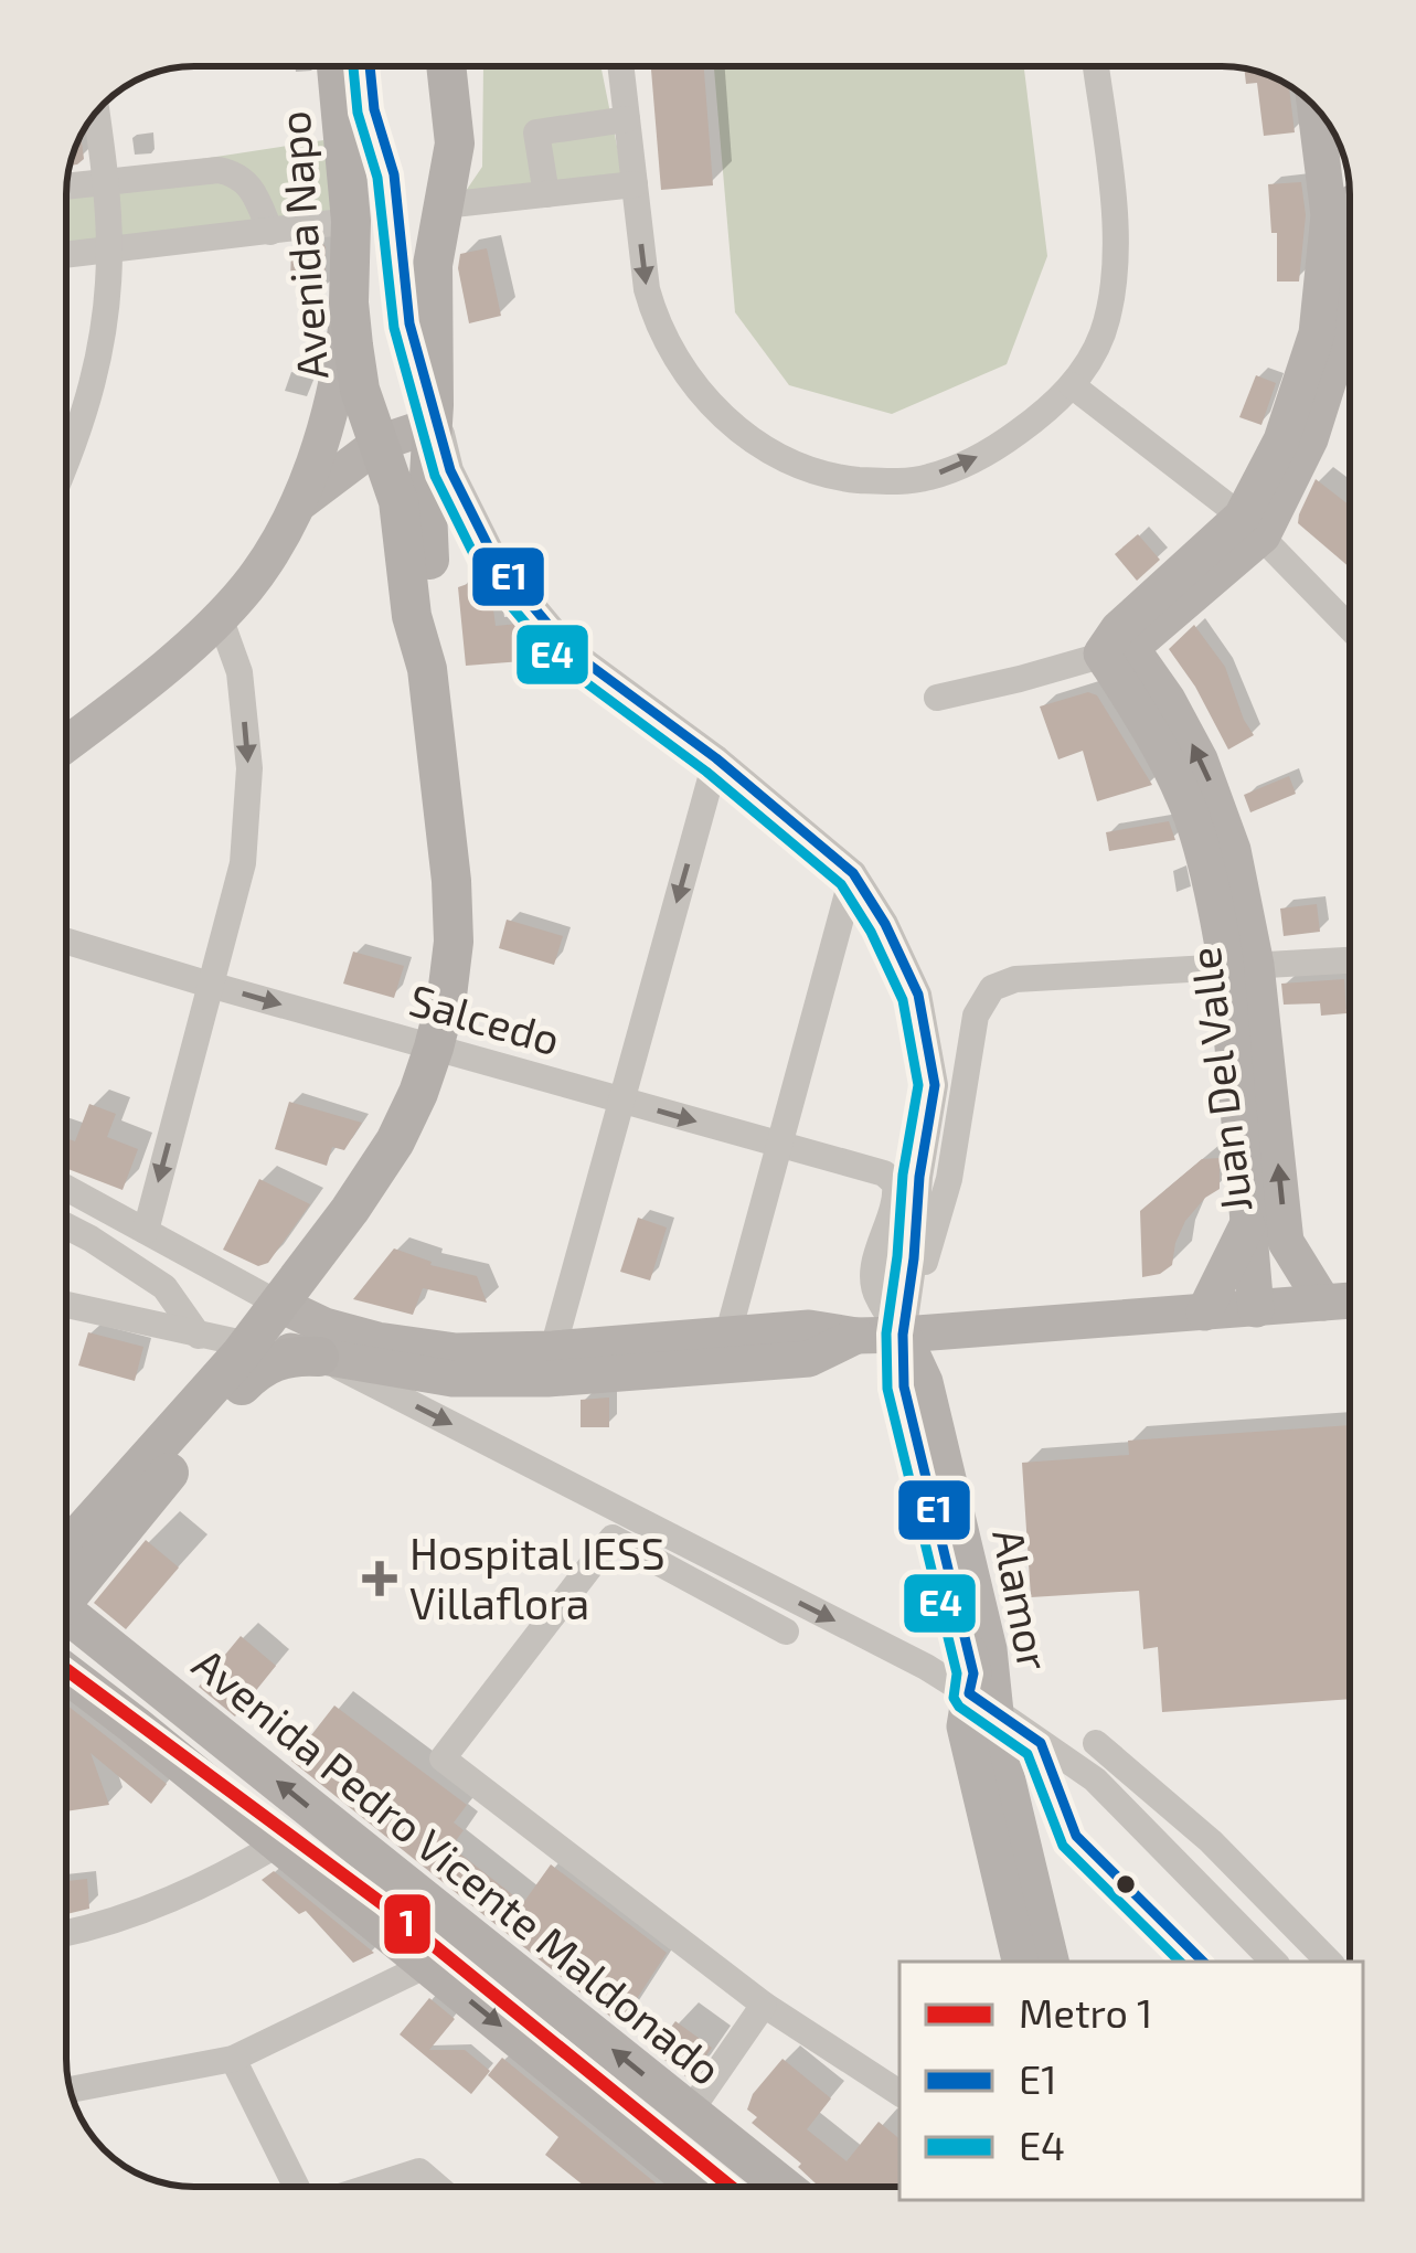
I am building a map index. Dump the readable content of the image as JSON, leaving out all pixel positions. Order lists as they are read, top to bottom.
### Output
{
  "streets": {
    "main road": ["Avenida Napo", "Avenida Pedro Vicente Maldonado"],
    "street": ["Salcedo", "Juan Del Valle", "Alamor"]
  },
  "crossings": [
    ["Avenida Napo", "Salcedo"],
    ["Salcedo", "Alamor"]
  ],
  "places": {
    "health": ["Hospital IESS Villaflora"]
  },
  "lines": ["transit line E1", "transit line E4", "metro line 1"],
  "legend": ["Metro 1", "E1", "E4"]
}
